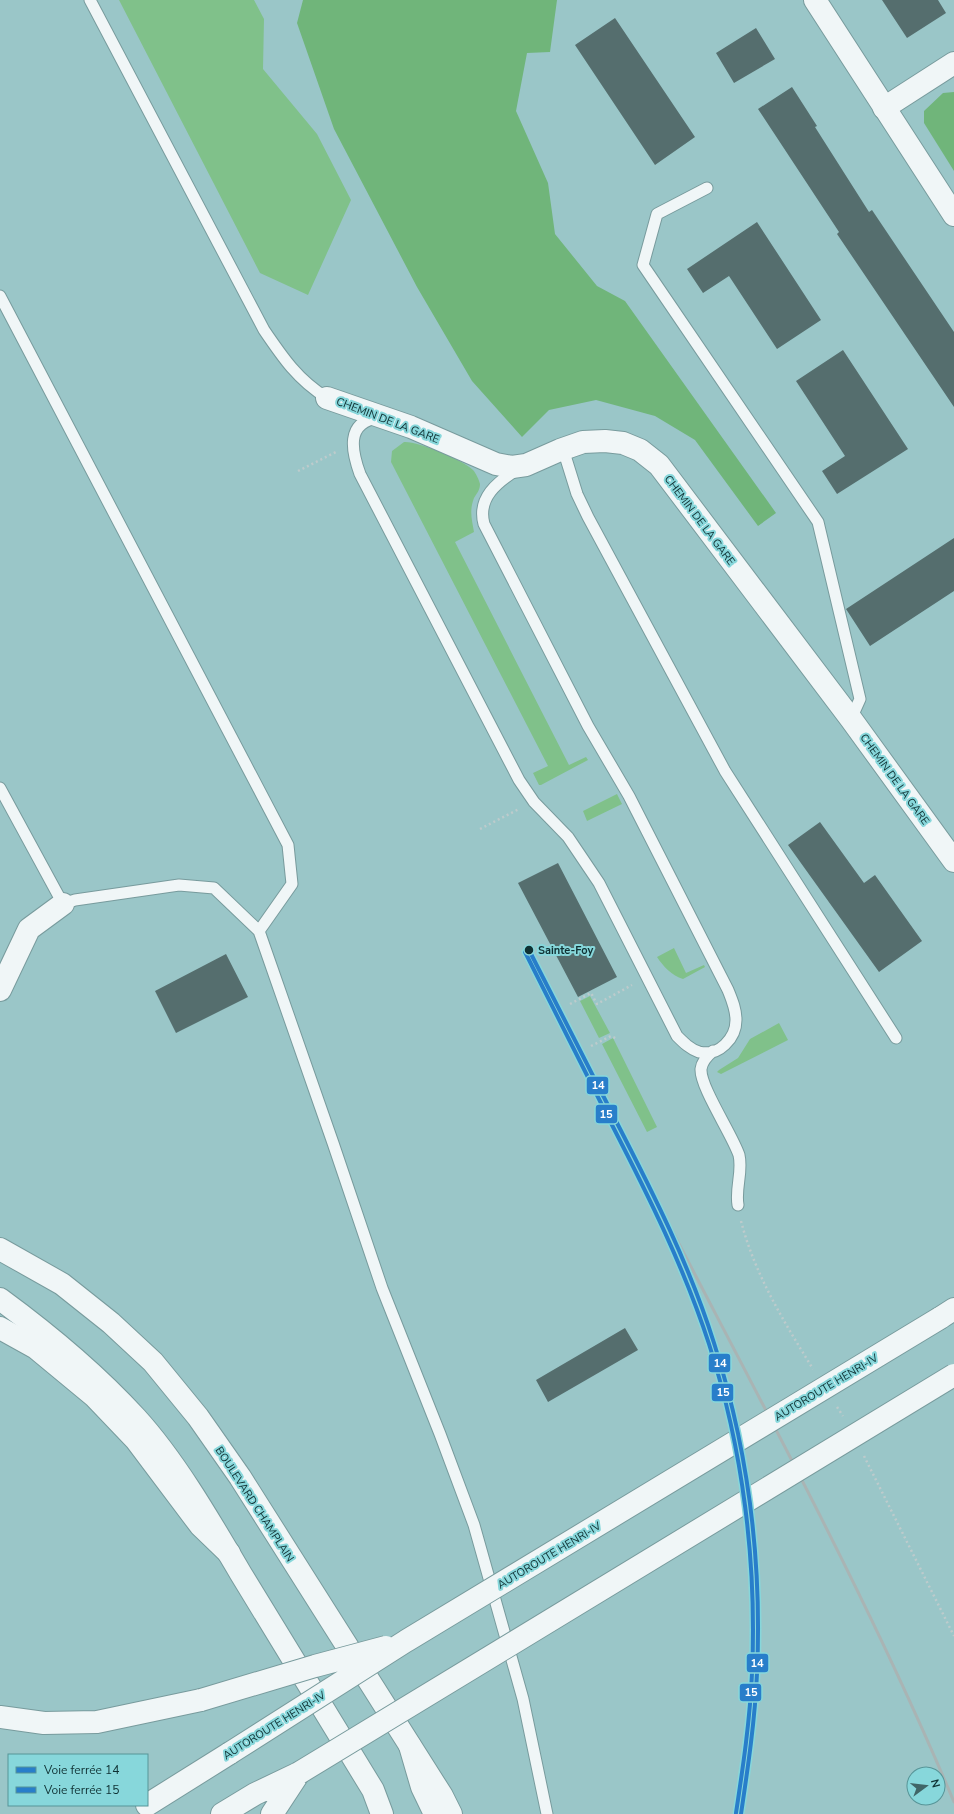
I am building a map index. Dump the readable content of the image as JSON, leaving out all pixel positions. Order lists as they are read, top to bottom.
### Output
{
  "streets": {
    "main road": ["CHEMIN DE LA GARE", "AUTOROUTE HENRI-IV", "BOULEVARD CHAMPLAIN"]
  },
  "places": ["Sainte-Foy"],
  "lines": ["rail line 14", "rail line 15"],
  "legend": ["Voie ferrée 14", "Voie ferrée 15"],
  "north": "right"
}
